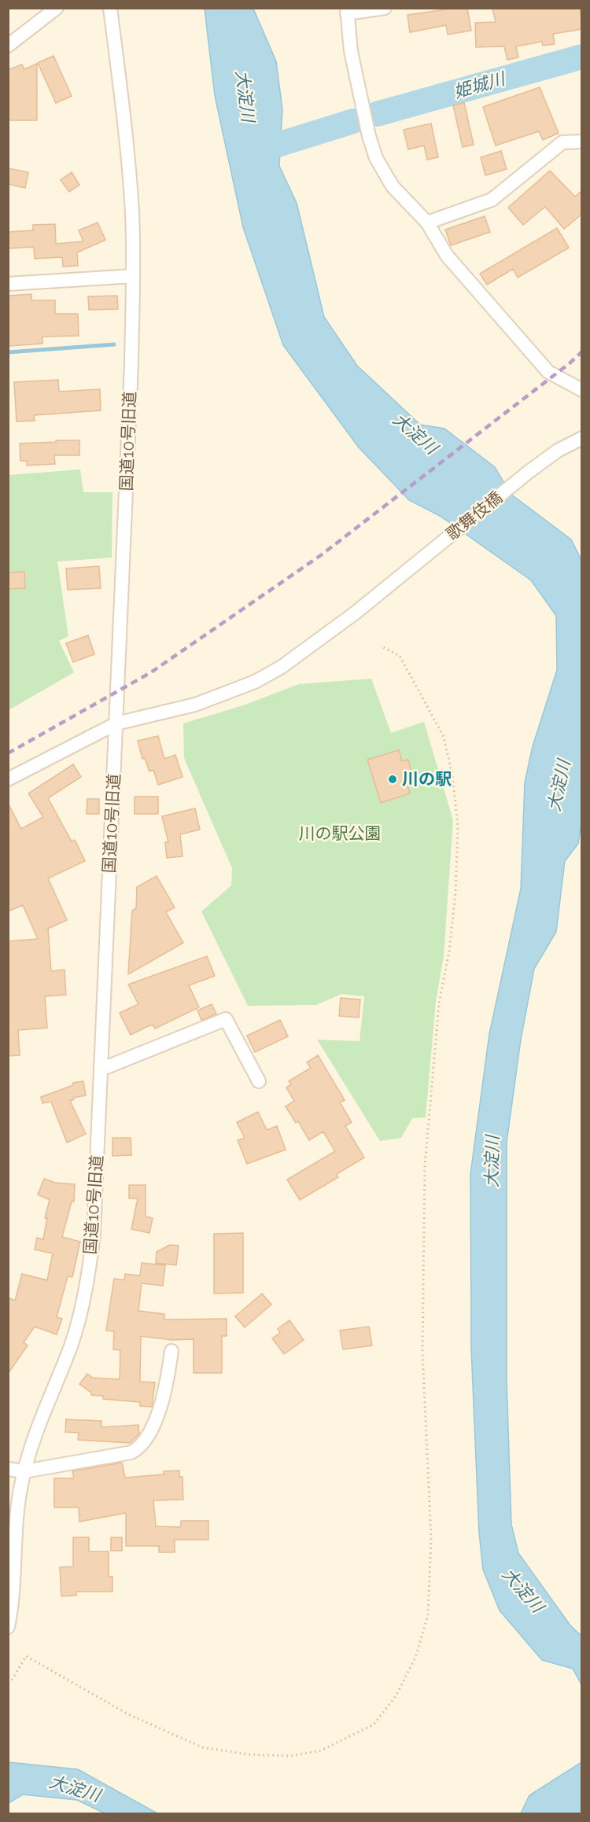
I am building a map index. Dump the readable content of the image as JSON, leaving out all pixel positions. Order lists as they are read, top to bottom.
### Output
{
  "streets": {
    "street": ["国道10号旧道", "歌舞伎橋"]
  },
  "crossings": [
    ["国道10号旧道", "歌舞伎橋"]
  ],
  "water": ["姫城川", "大淀川"],
  "parks": ["川の駅公園"],
  "places": ["川の駅"]
}
